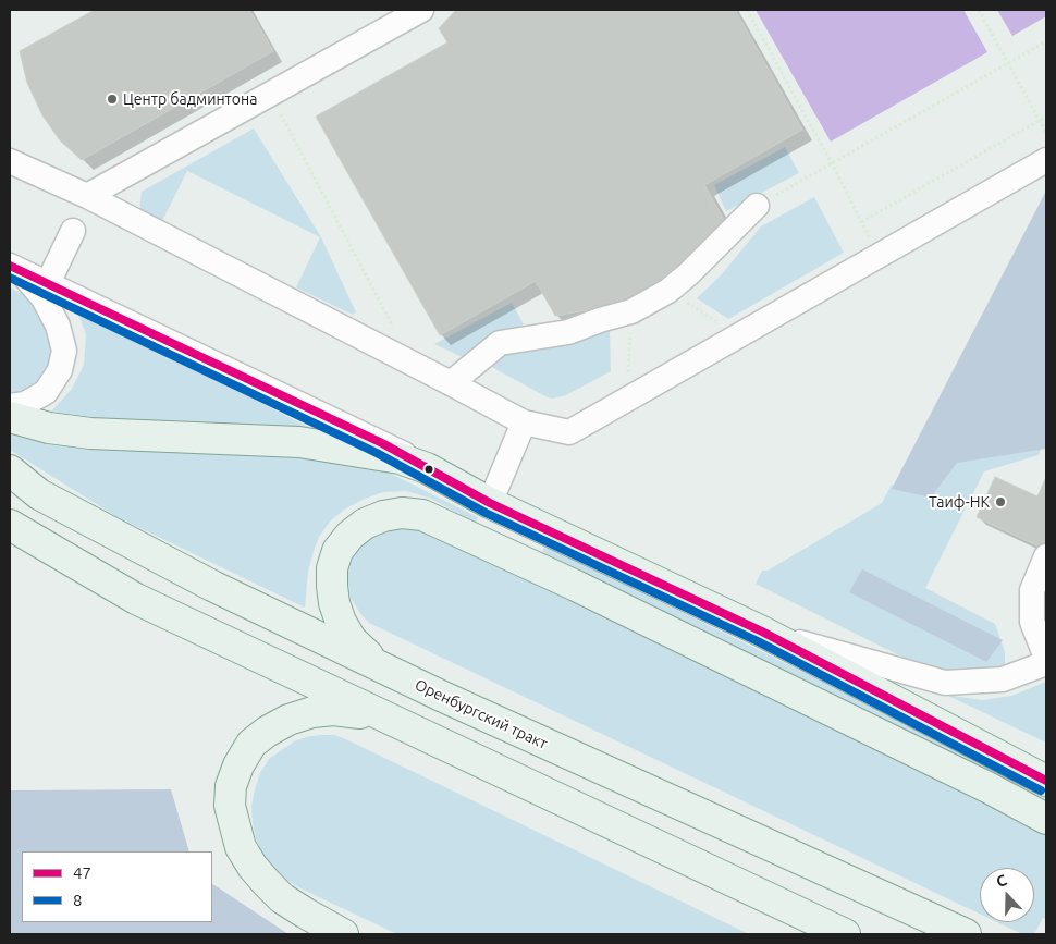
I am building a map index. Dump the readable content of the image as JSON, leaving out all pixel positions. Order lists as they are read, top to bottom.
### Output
{
  "streets": {
    "main road": ["Оренбургский тракт"]
  },
  "places": ["Центр бадминтона", "Таиф-НК"],
  "lines": ["transit line 47", "transit line 8"],
  "legend": ["47", "8"],
  "north": "top"
}
